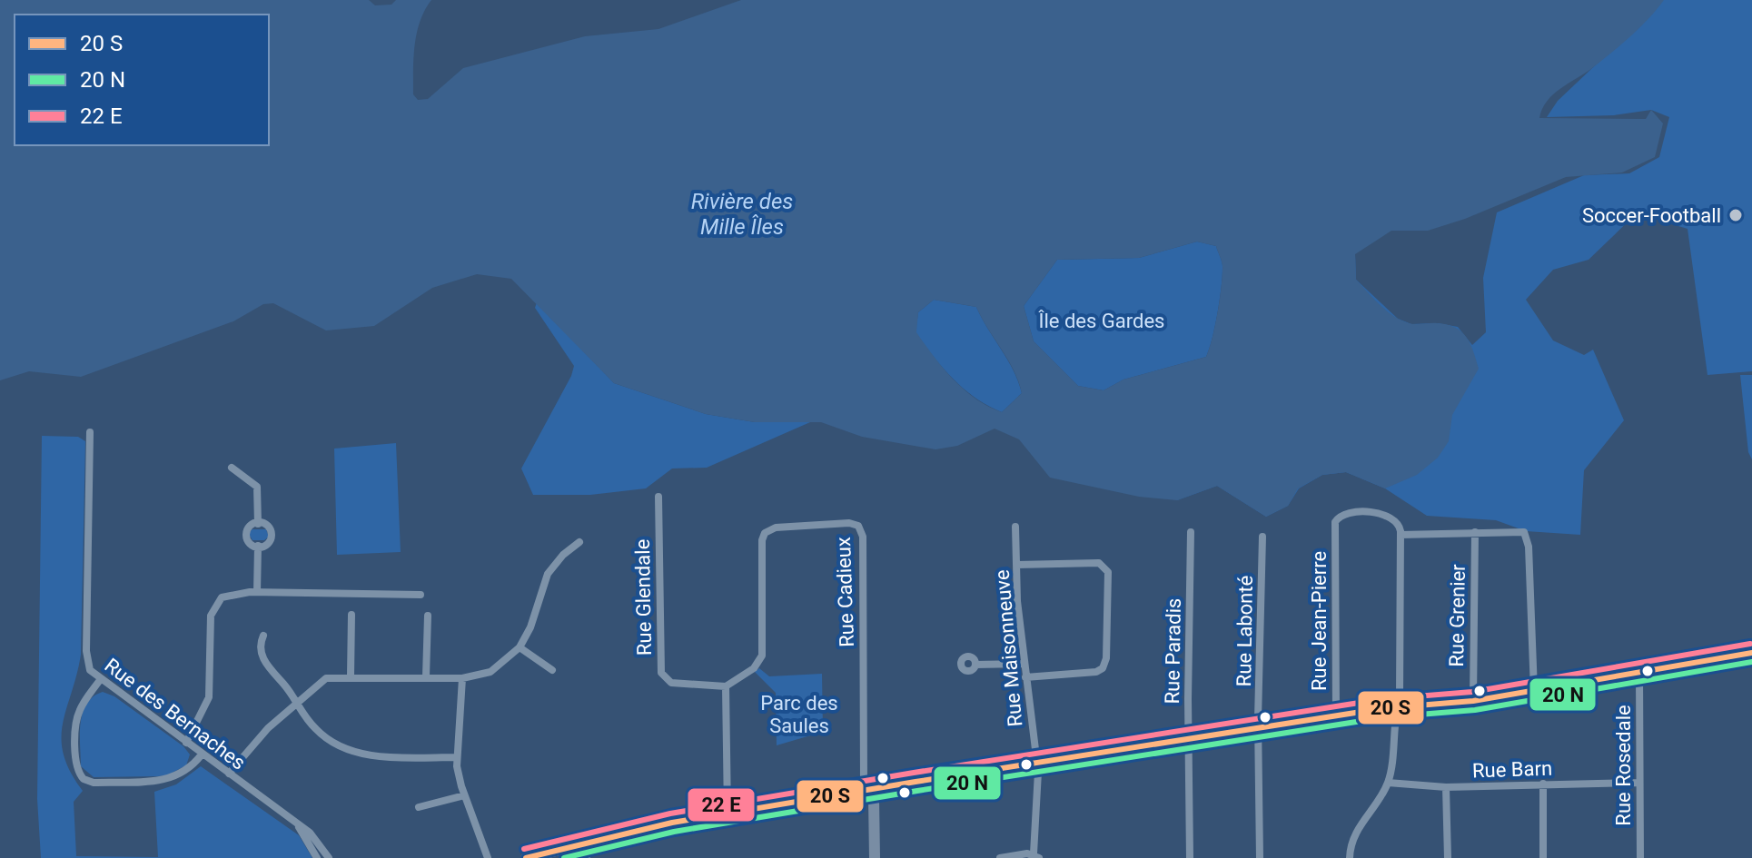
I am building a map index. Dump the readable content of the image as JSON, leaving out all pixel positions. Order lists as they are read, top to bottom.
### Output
{
  "streets": {
    "street": [
      "Rue Cadieux",
      "Rue Glendale",
      "Rue Grenier",
      "Rue Jean-Pierre",
      "Rue Labonté",
      "Rue Maisonneuve",
      "Rue Paradis",
      "Rue des Bernaches",
      "Rue Rosedale",
      "Rue Barn"
    ]
  },
  "crossings": [
    ["Rue Cadieux", "Rue Glendale"],
    ["Rue Rosedale", "Rue Barn"]
  ],
  "water": ["Rivière des Mille Îles"],
  "parks": ["Île des Gardes", "Parc des Saules"],
  "places": ["Soccer-Football"],
  "legend": ["20 S", "20 N", "22 E"]
}
